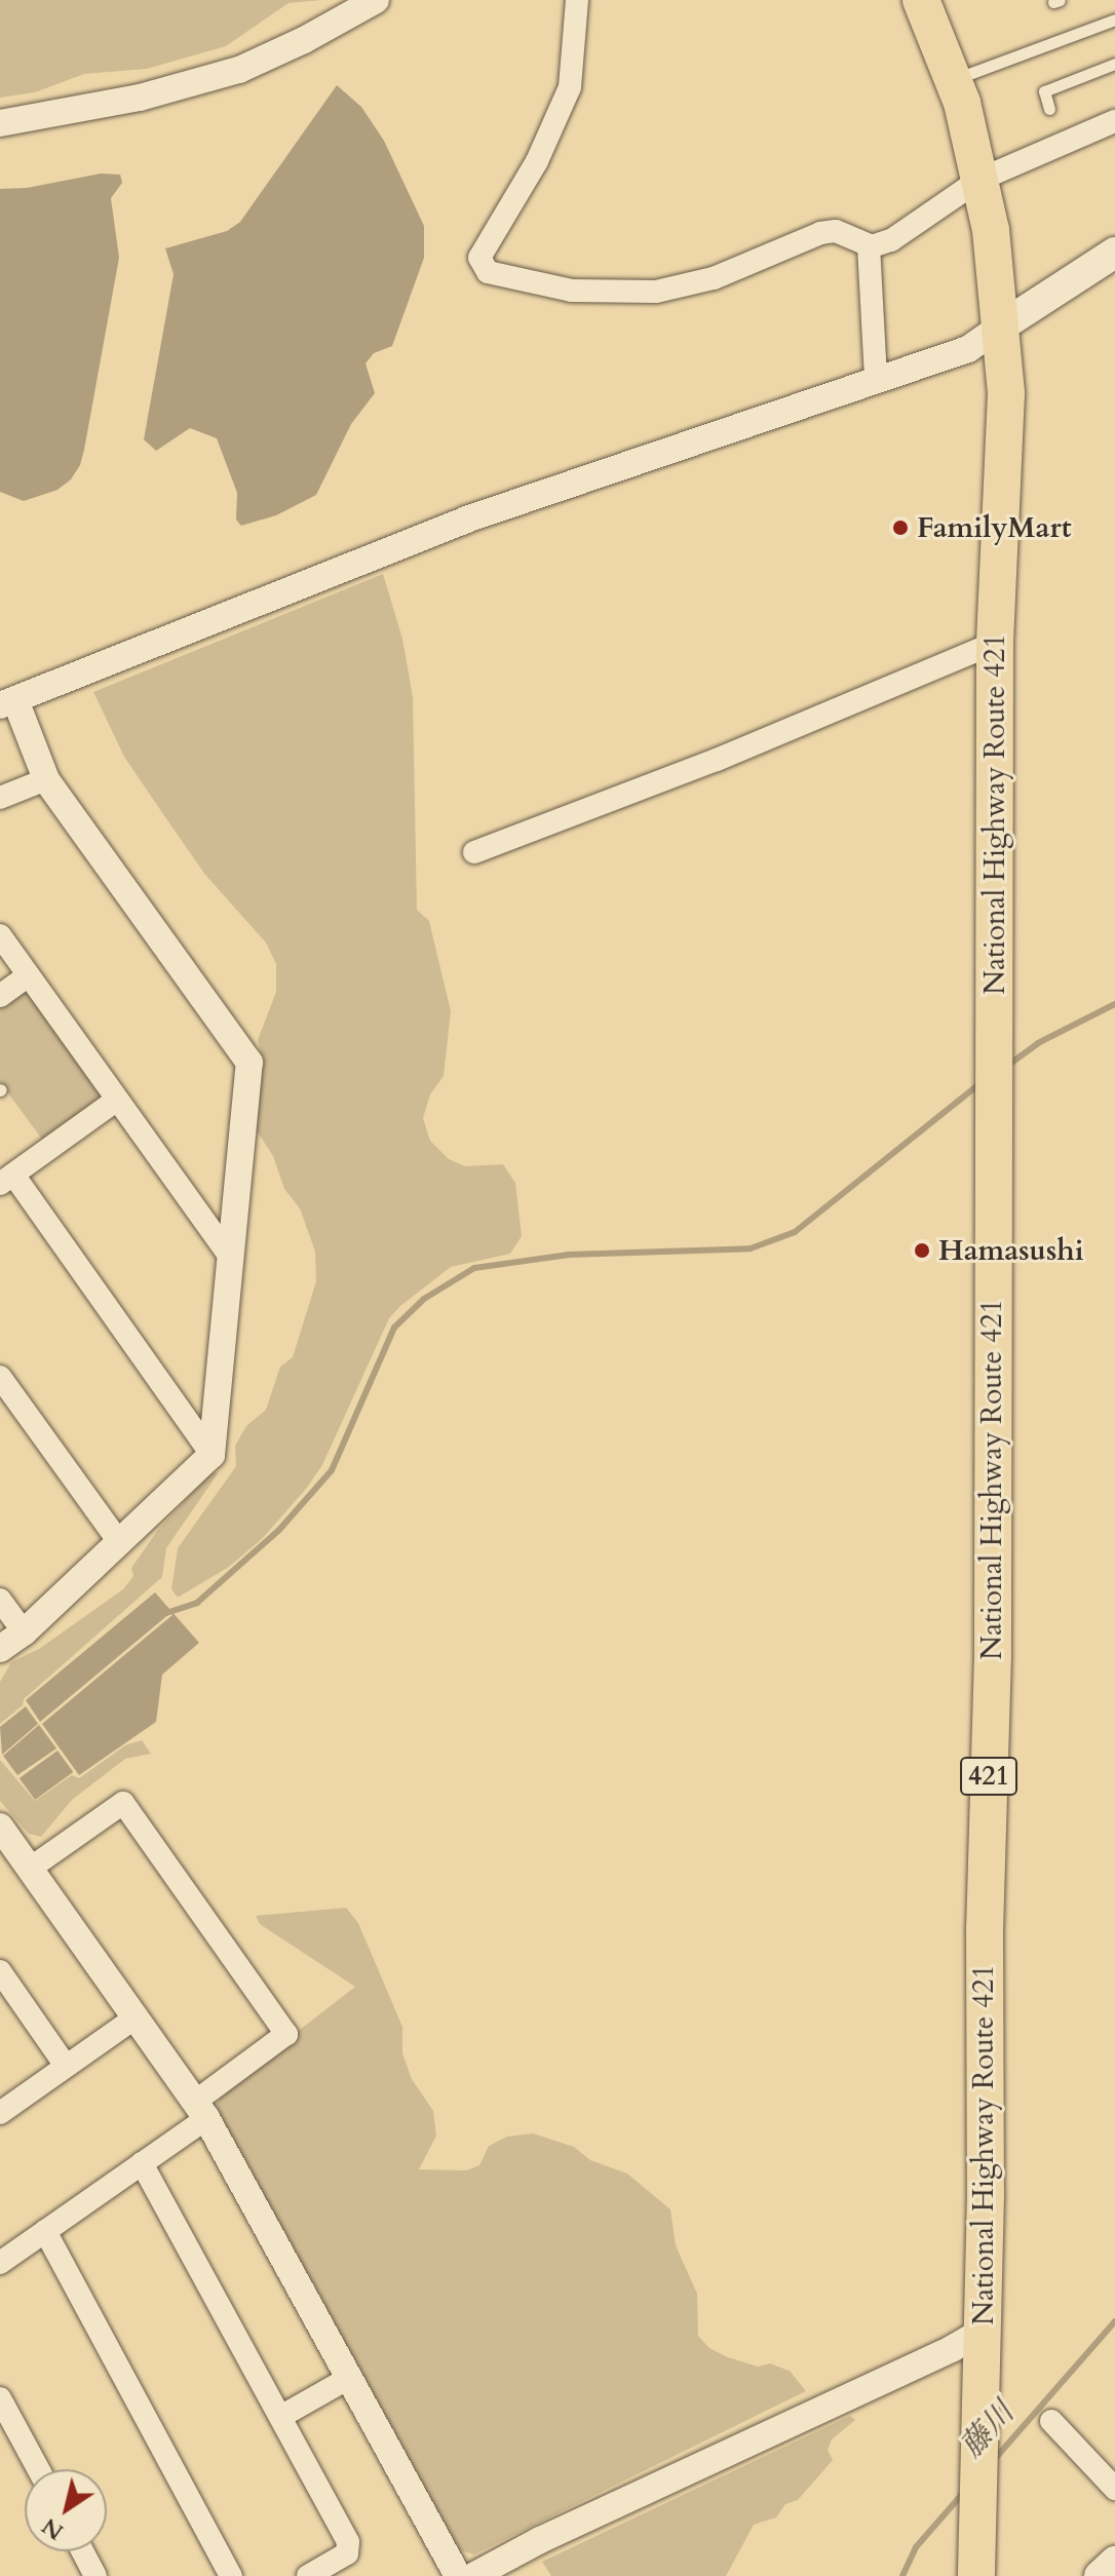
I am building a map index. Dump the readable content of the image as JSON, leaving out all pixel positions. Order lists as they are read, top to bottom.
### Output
{
  "streets": {
    "highway": ["National Highway Route 421", "421"]
  },
  "water": ["藤川"],
  "places": ["FamilyMart", "Hamasushi"],
  "north": "bottom left"
}
